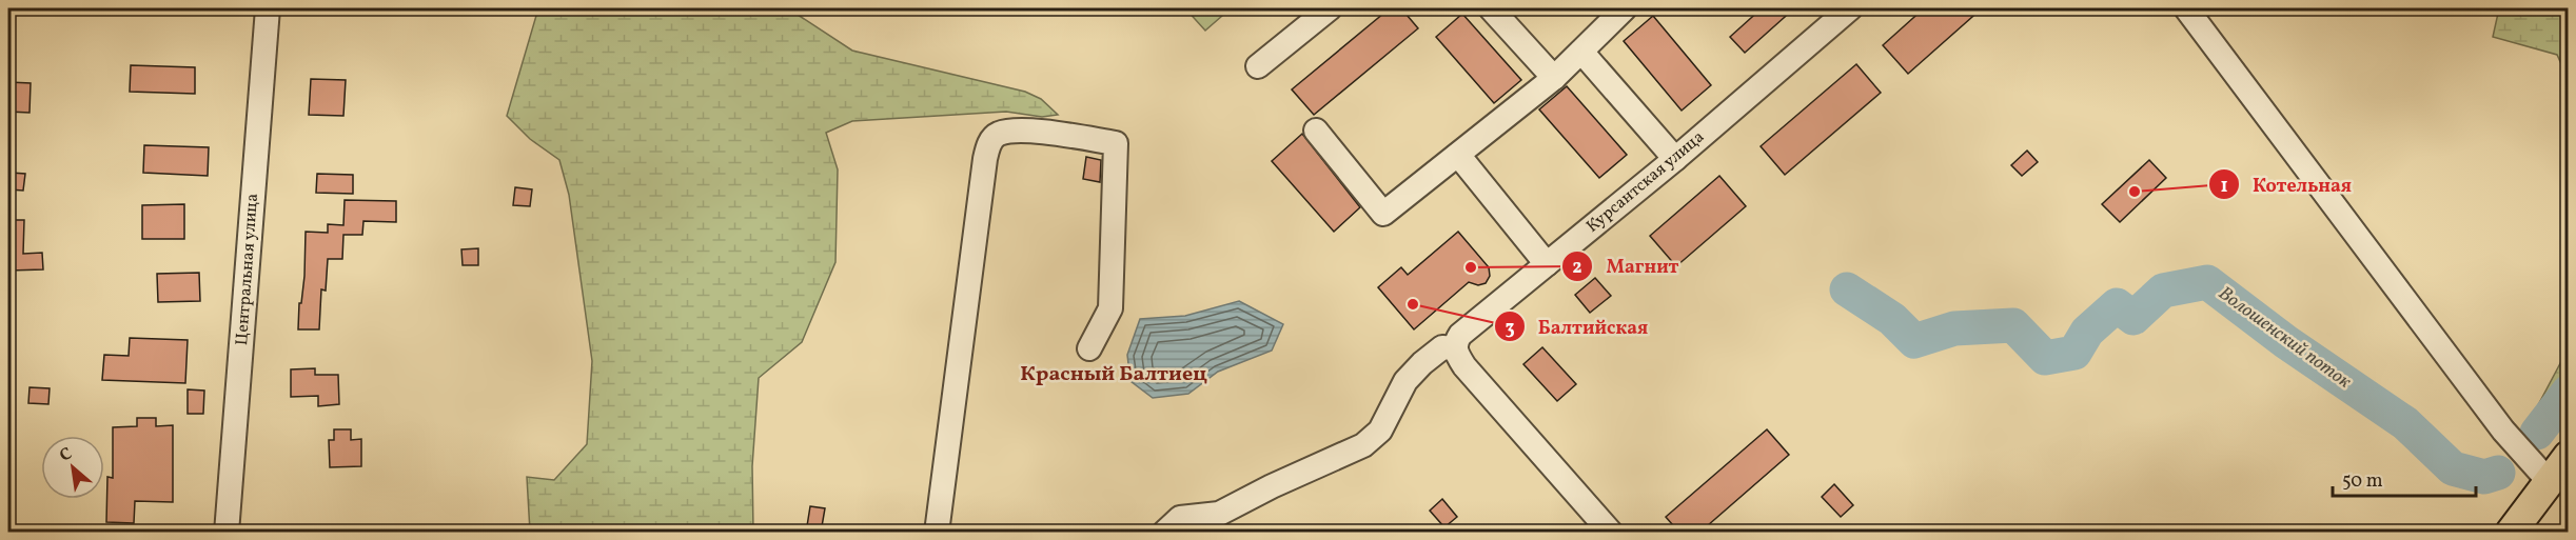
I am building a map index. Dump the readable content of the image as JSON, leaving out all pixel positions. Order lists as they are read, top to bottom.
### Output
{
  "streets": {
    "street": ["Курсантская улица", "Центральная улица"]
  },
  "districts": ["Красный Балтиец"],
  "water": ["Волошенский поток"],
  "places": ["Котельная", "Магнит", "Балтийская"],
  "scale_bar": "50 m",
  "north": "top left"
}
